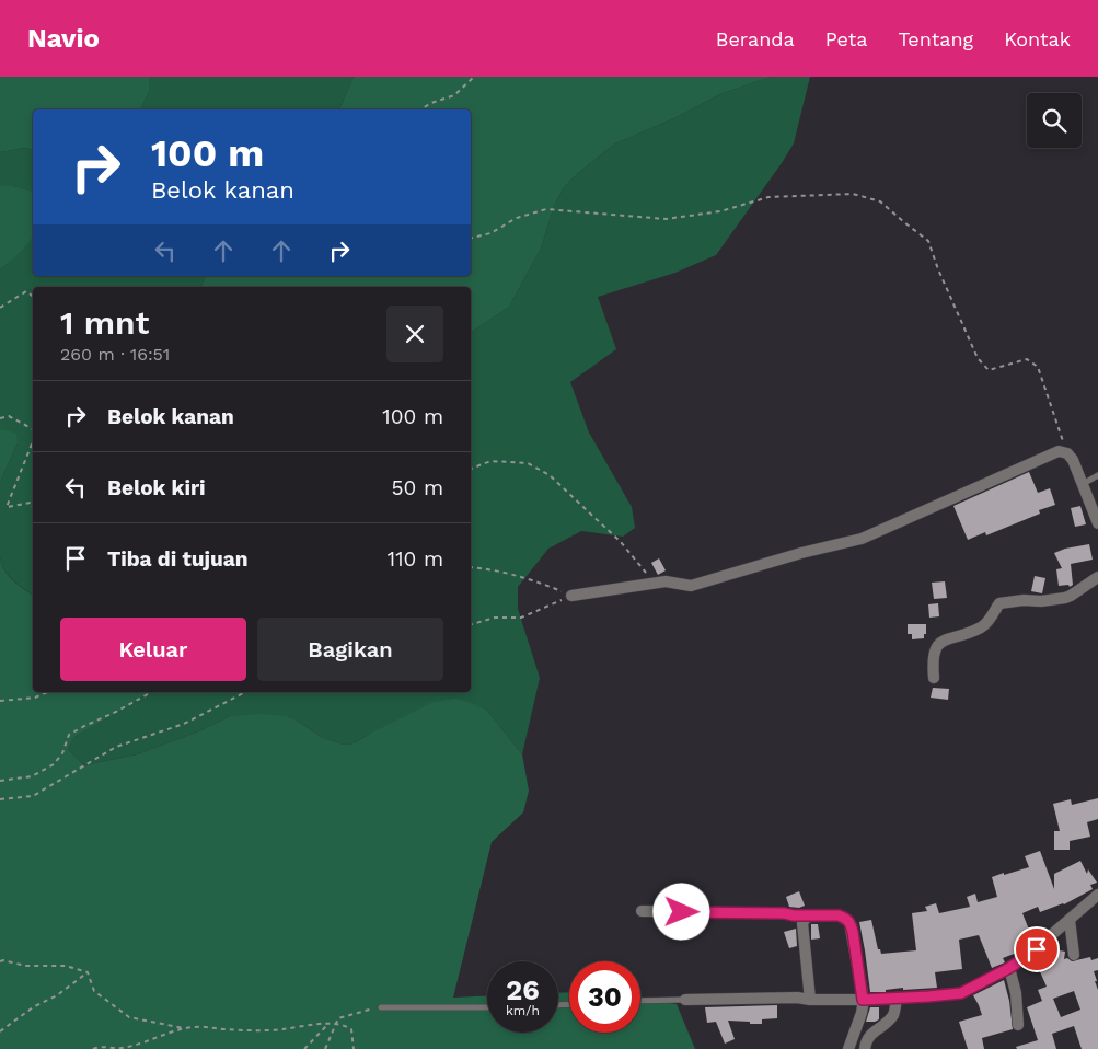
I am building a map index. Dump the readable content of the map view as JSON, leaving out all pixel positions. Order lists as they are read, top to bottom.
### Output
{
  "page": {
    "header": "Navio",
    "nav": [
      "Beranda",
      "Peta",
      "Tentang",
      "Kontak"
    ],
    "turn": ["100 m", "Belok kanan"],
    "heading": ["1 mnt", "260 m · 16:51"],
    "list": [
      {
        "name": "Belok kanan",
        "value": "100 m"
      },
      {
        "name": "Belok kiri",
        "value": "50 m"
      },
      {
        "name": "Tiba di tujuan",
        "value": "110 m"
      }
    ],
    "buttons": ["Keluar", "Bagikan"],
    "speed": "26 km/h",
    "limit": "30"
  }
}
